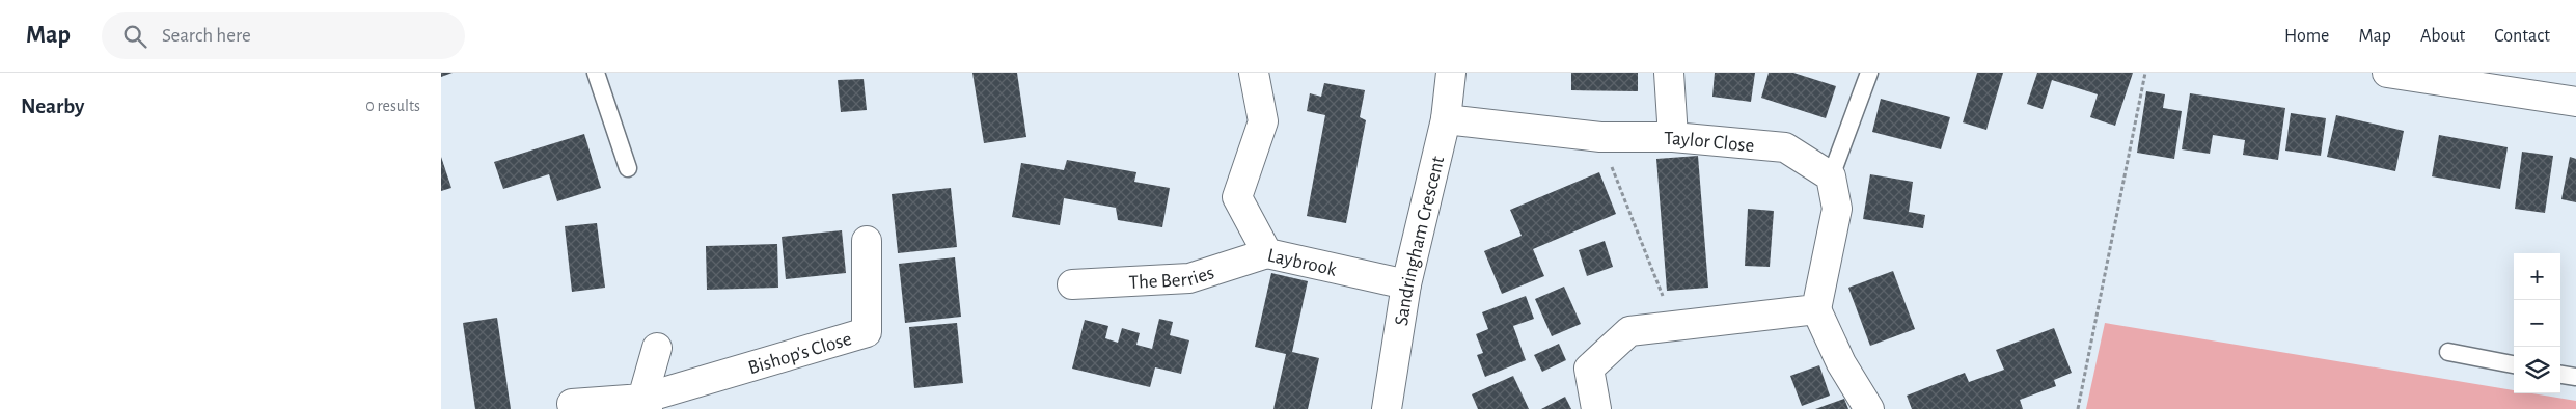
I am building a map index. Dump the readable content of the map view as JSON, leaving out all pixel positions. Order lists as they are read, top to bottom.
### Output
{
  "streets": {
    "street": [
      "Taylor Close",
      "Sandringham Crescent",
      "Laybrook",
      "The Berries",
      "Bishop's Close"
    ]
  },
  "crossings": [
    ["Taylor Close", "Sandringham Crescent"],
    ["Sandringham Crescent", "Laybrook"],
    ["Laybrook", "The Berries"]
  ],
  "page": {
    "header": "Map",
    "search": "Search here",
    "nav": [
      "Home",
      "Map",
      "About",
      "Contact"
    ],
    "heading": ["Nearby", "0 results"],
    "map_buttons": ["+", "−"]
  }
}
